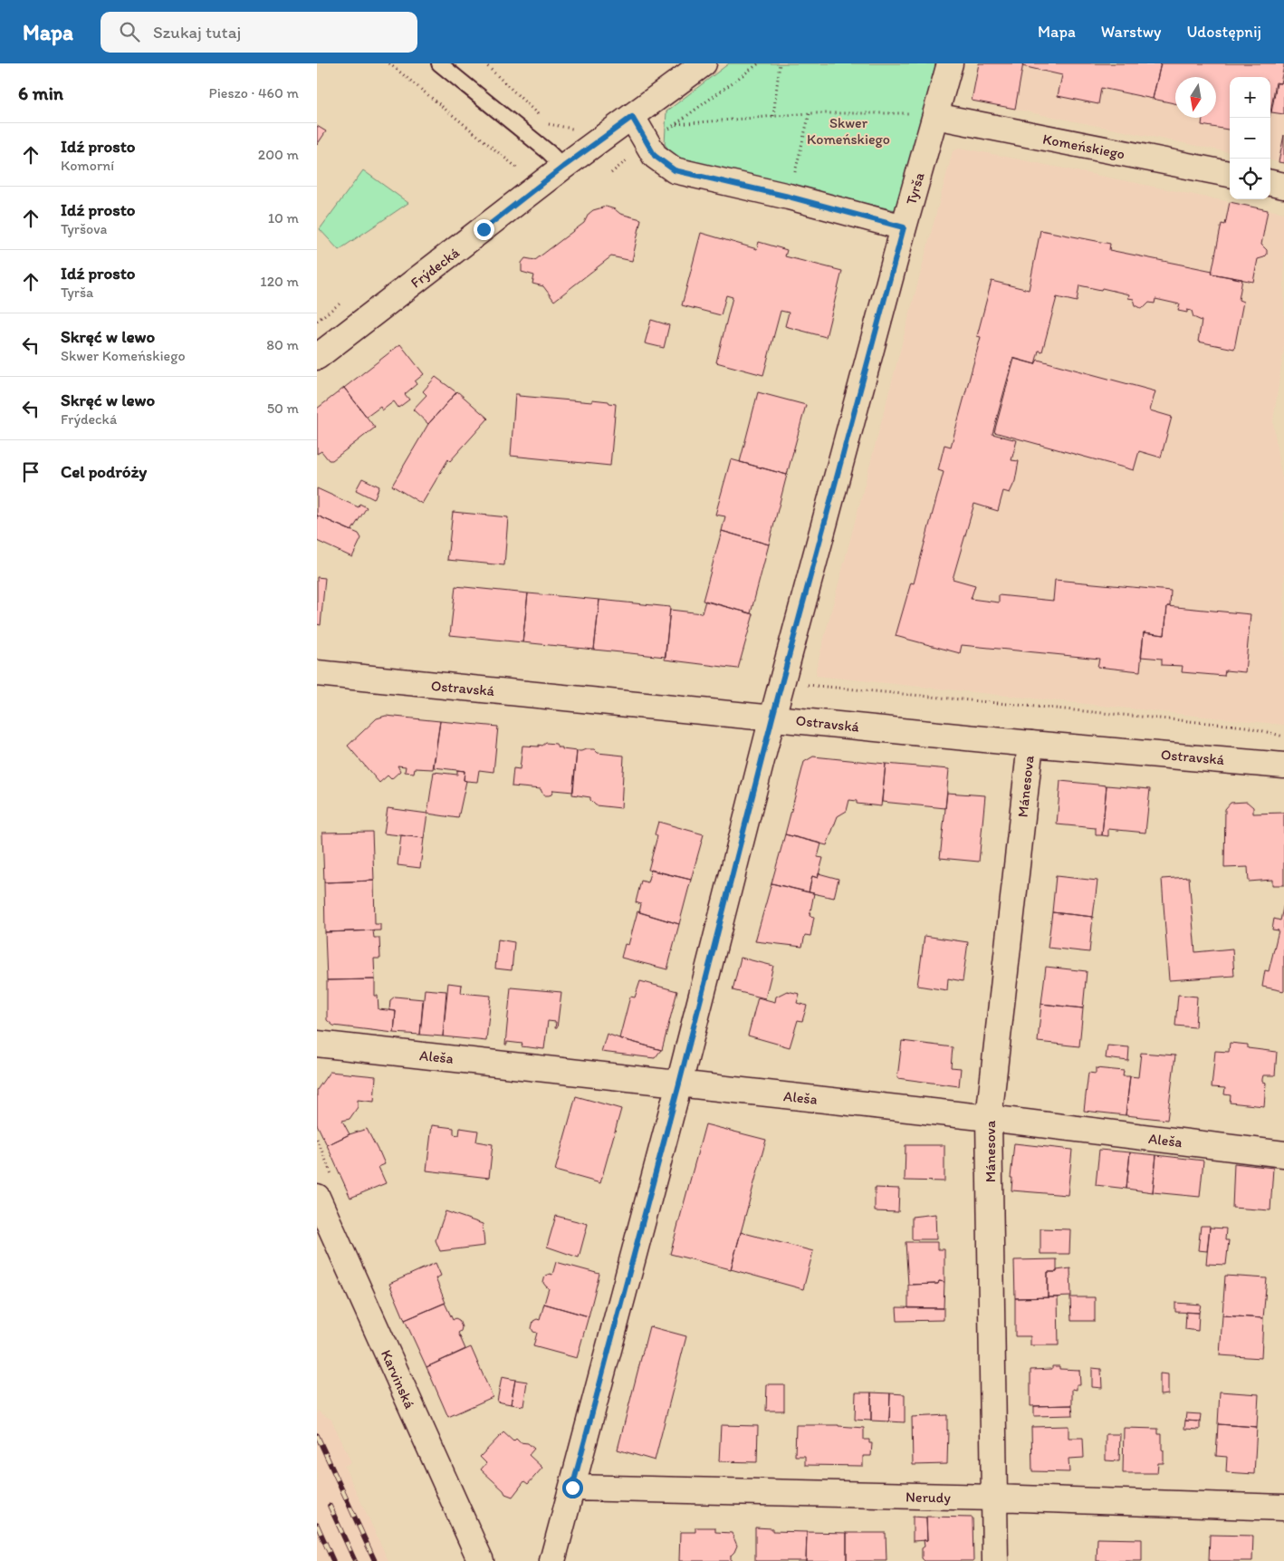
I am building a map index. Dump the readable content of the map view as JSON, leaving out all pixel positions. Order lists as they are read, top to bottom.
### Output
{
  "streets": {
    "street": [
      "Komeńskiego",
      "Tyrša",
      "Frýdecká",
      "Ostravská",
      "Mánesova",
      "Aleša",
      "Karvinská",
      "Nerudy"
    ]
  },
  "crossings": [
    ["Komeńskiego", "Tyrša"],
    ["Tyrša", "Ostravská"],
    ["Tyrša", "Aleša"],
    ["Tyrša", "Nerudy"],
    ["Ostravská", "Mánesova"],
    ["Mánesova", "Aleša"],
    ["Mánesova", "Nerudy"]
  ],
  "parks": ["Skwer Komeńskiego"],
  "north": "bottom",
  "page": {
    "header": "Mapa",
    "search": "Szukaj tutaj",
    "nav": ["Mapa", "Warstwy", "Udostępnij"],
    "heading": ["6 min", "Pieszo · 460 m"],
    "map_buttons": ["+", "−"],
    "list": [
      ["Idź prosto", "Komorní", "200 m"],
      ["Idź prosto", "Tyršova", "10 m"],
      ["Idź prosto", "Tyrša", "120 m"],
      ["Skręć w lewo", "Skwer Komeńskiego", "80 m"],
      ["Skręć w lewo", "Frýdecká", "50 m"],
      "Cel podróży"
    ]
  }
}
